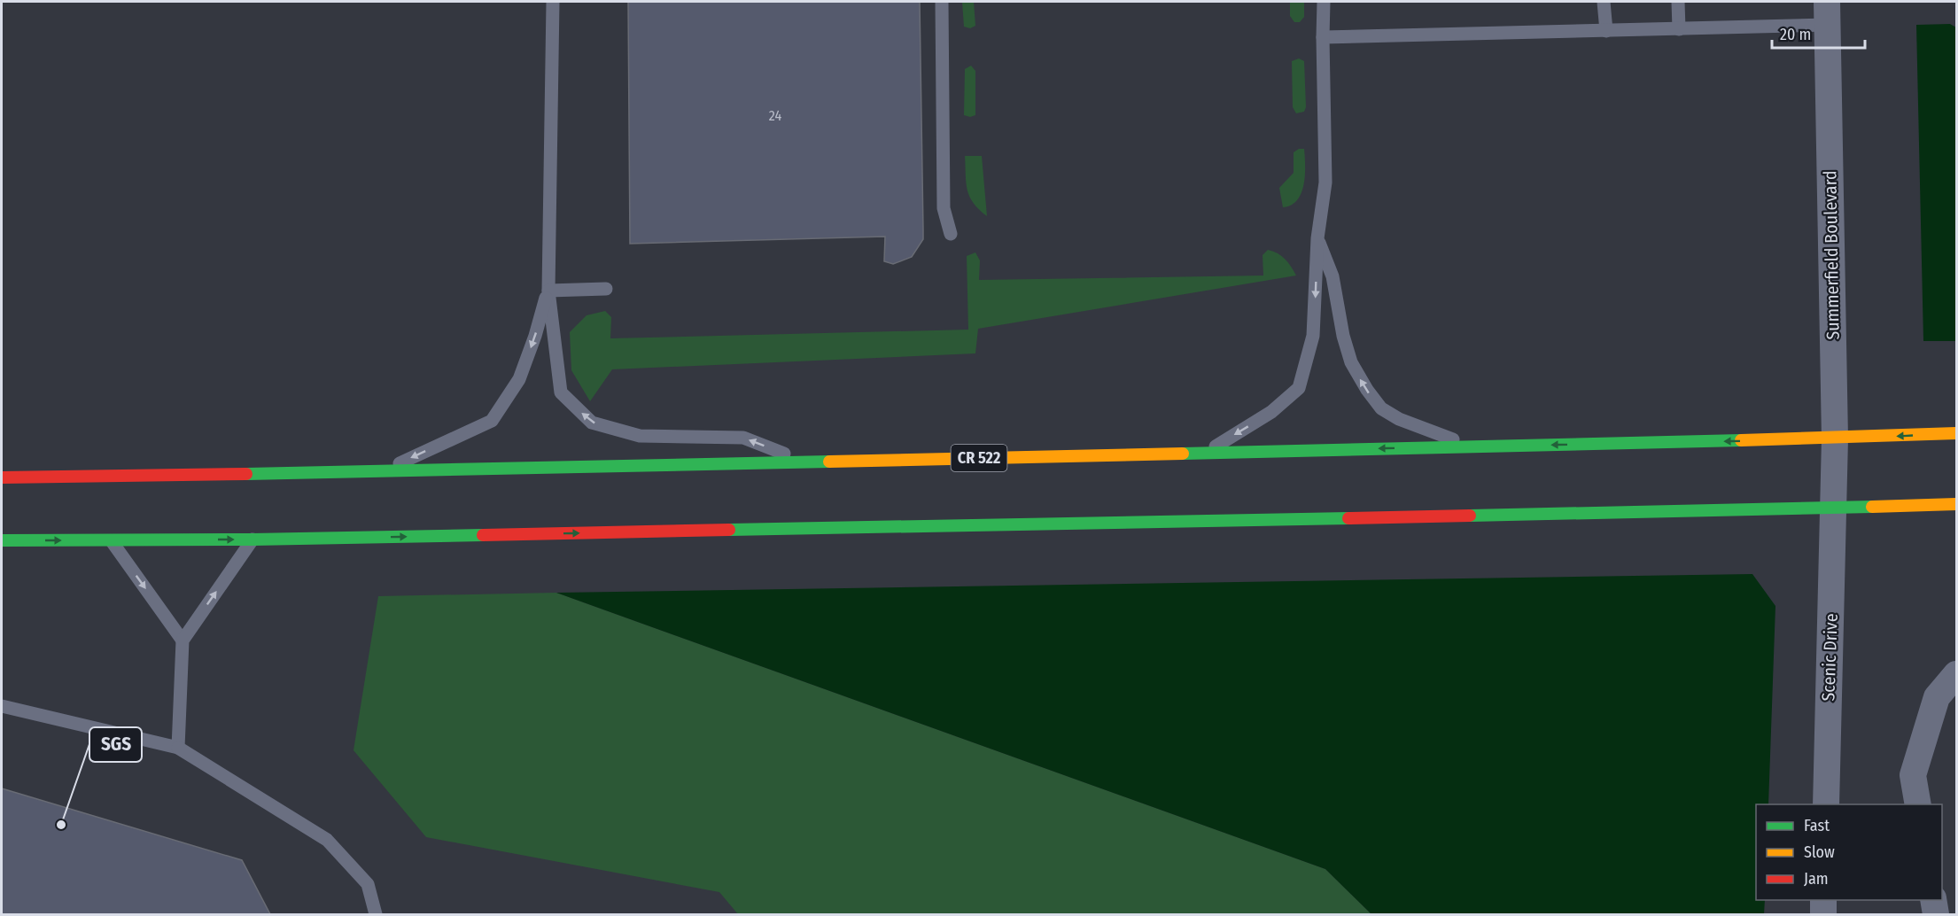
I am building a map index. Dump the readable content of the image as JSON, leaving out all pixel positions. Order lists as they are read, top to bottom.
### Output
{
  "streets": {
    "main road": ["CR 522"],
    "street": ["Summerfield Boulevard", "Scenic Drive"]
  },
  "crossings": [
    ["Summerfield Boulevard", "CR 522"],
    ["Summerfield Boulevard", "Scenic Drive"]
  ],
  "places": ["SGS"],
  "house_numbers": ["24"],
  "legend": ["Fast", "Slow", "Jam"],
  "scale_bar": "20 m"
}
